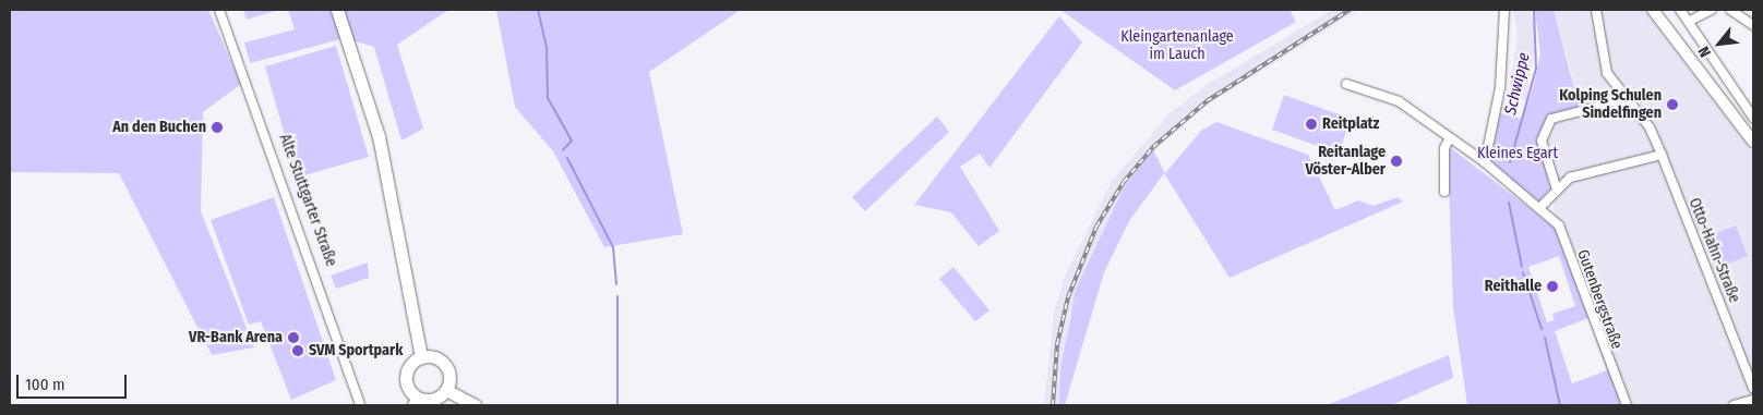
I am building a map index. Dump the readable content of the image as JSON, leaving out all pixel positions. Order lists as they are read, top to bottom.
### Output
{
  "streets": {
    "street": ["Alte Stuttgarter Straße", "Otto-Hahn-Straße", "Gutenbergstraße"]
  },
  "water": ["Schwippe"],
  "parks": ["Kleingartenanlage im Lauch", "Kleines Egart"],
  "places": [
    "Kolping Schulen Sindelfingen",
    "Reitplatz",
    "An den Buchen",
    "Reitanlage Vöster-Alber",
    "Reithalle",
    "VR-Bank Arena",
    "SVM Sportpark"
  ],
  "scale_bar": "100 m",
  "north": "bottom left"
}
